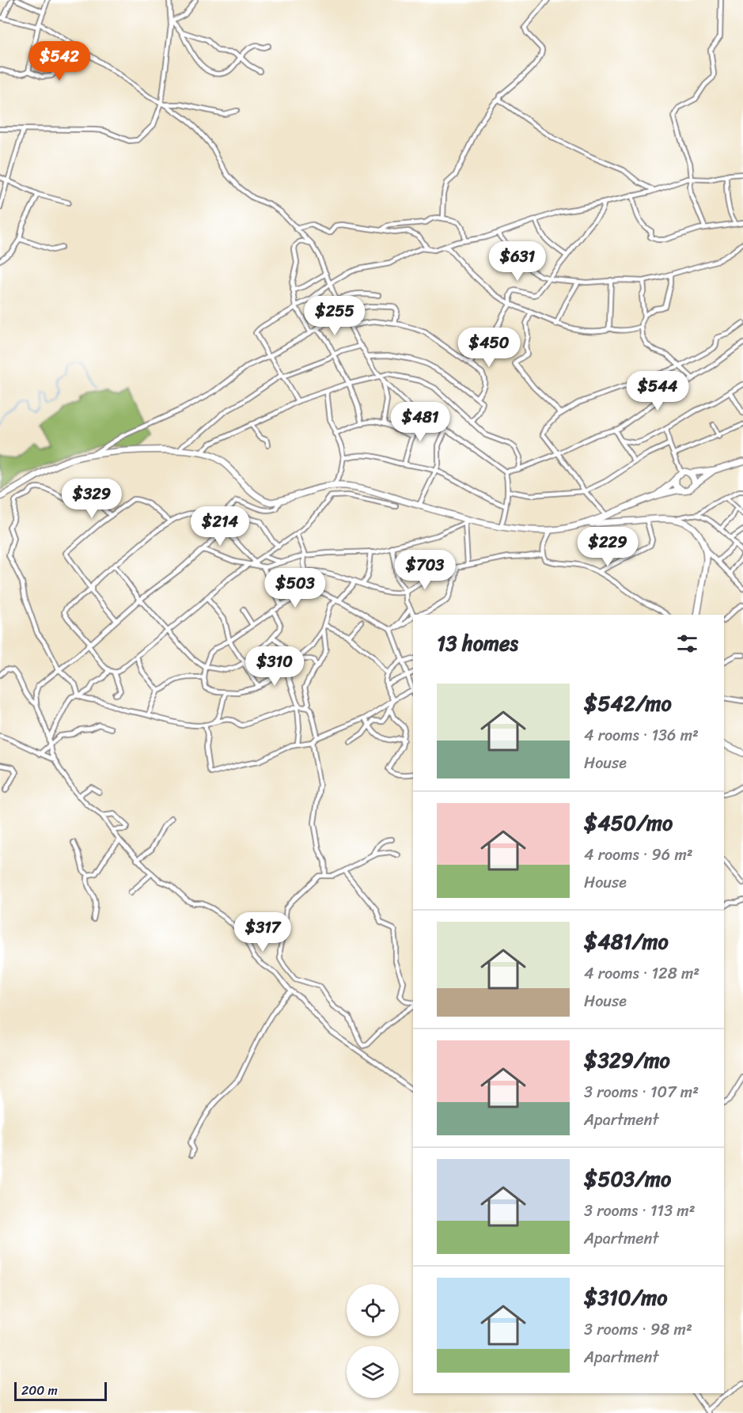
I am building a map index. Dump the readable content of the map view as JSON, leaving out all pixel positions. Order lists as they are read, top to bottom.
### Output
{
  "scale_bar": "200 m",
  "page": {
    "price": [
      "$542",
      "$631",
      "$255",
      "$450",
      "$544",
      "$481",
      "$329",
      "$214",
      "$229",
      "$703",
      "$503",
      "$310",
      "$317"
    ],
    "heading": "13 homes",
    "list": [
      {
        "name": "$542/mo",
        "note": "4 rooms · 136 m² · House"
      },
      {
        "name": "$450/mo",
        "note": "4 rooms · 96 m² · House"
      },
      {
        "name": "$481/mo",
        "note": "4 rooms · 128 m² · House"
      },
      {
        "name": "$329/mo",
        "note": "3 rooms · 107 m² · Apartment"
      },
      {
        "name": "$503/mo",
        "note": "3 rooms · 113 m² · Apartment"
      },
      {
        "name": "$310/mo",
        "note": "3 rooms · 98 m² · Apartment"
      }
    ],
    "scale": "200 m"
  }
}
